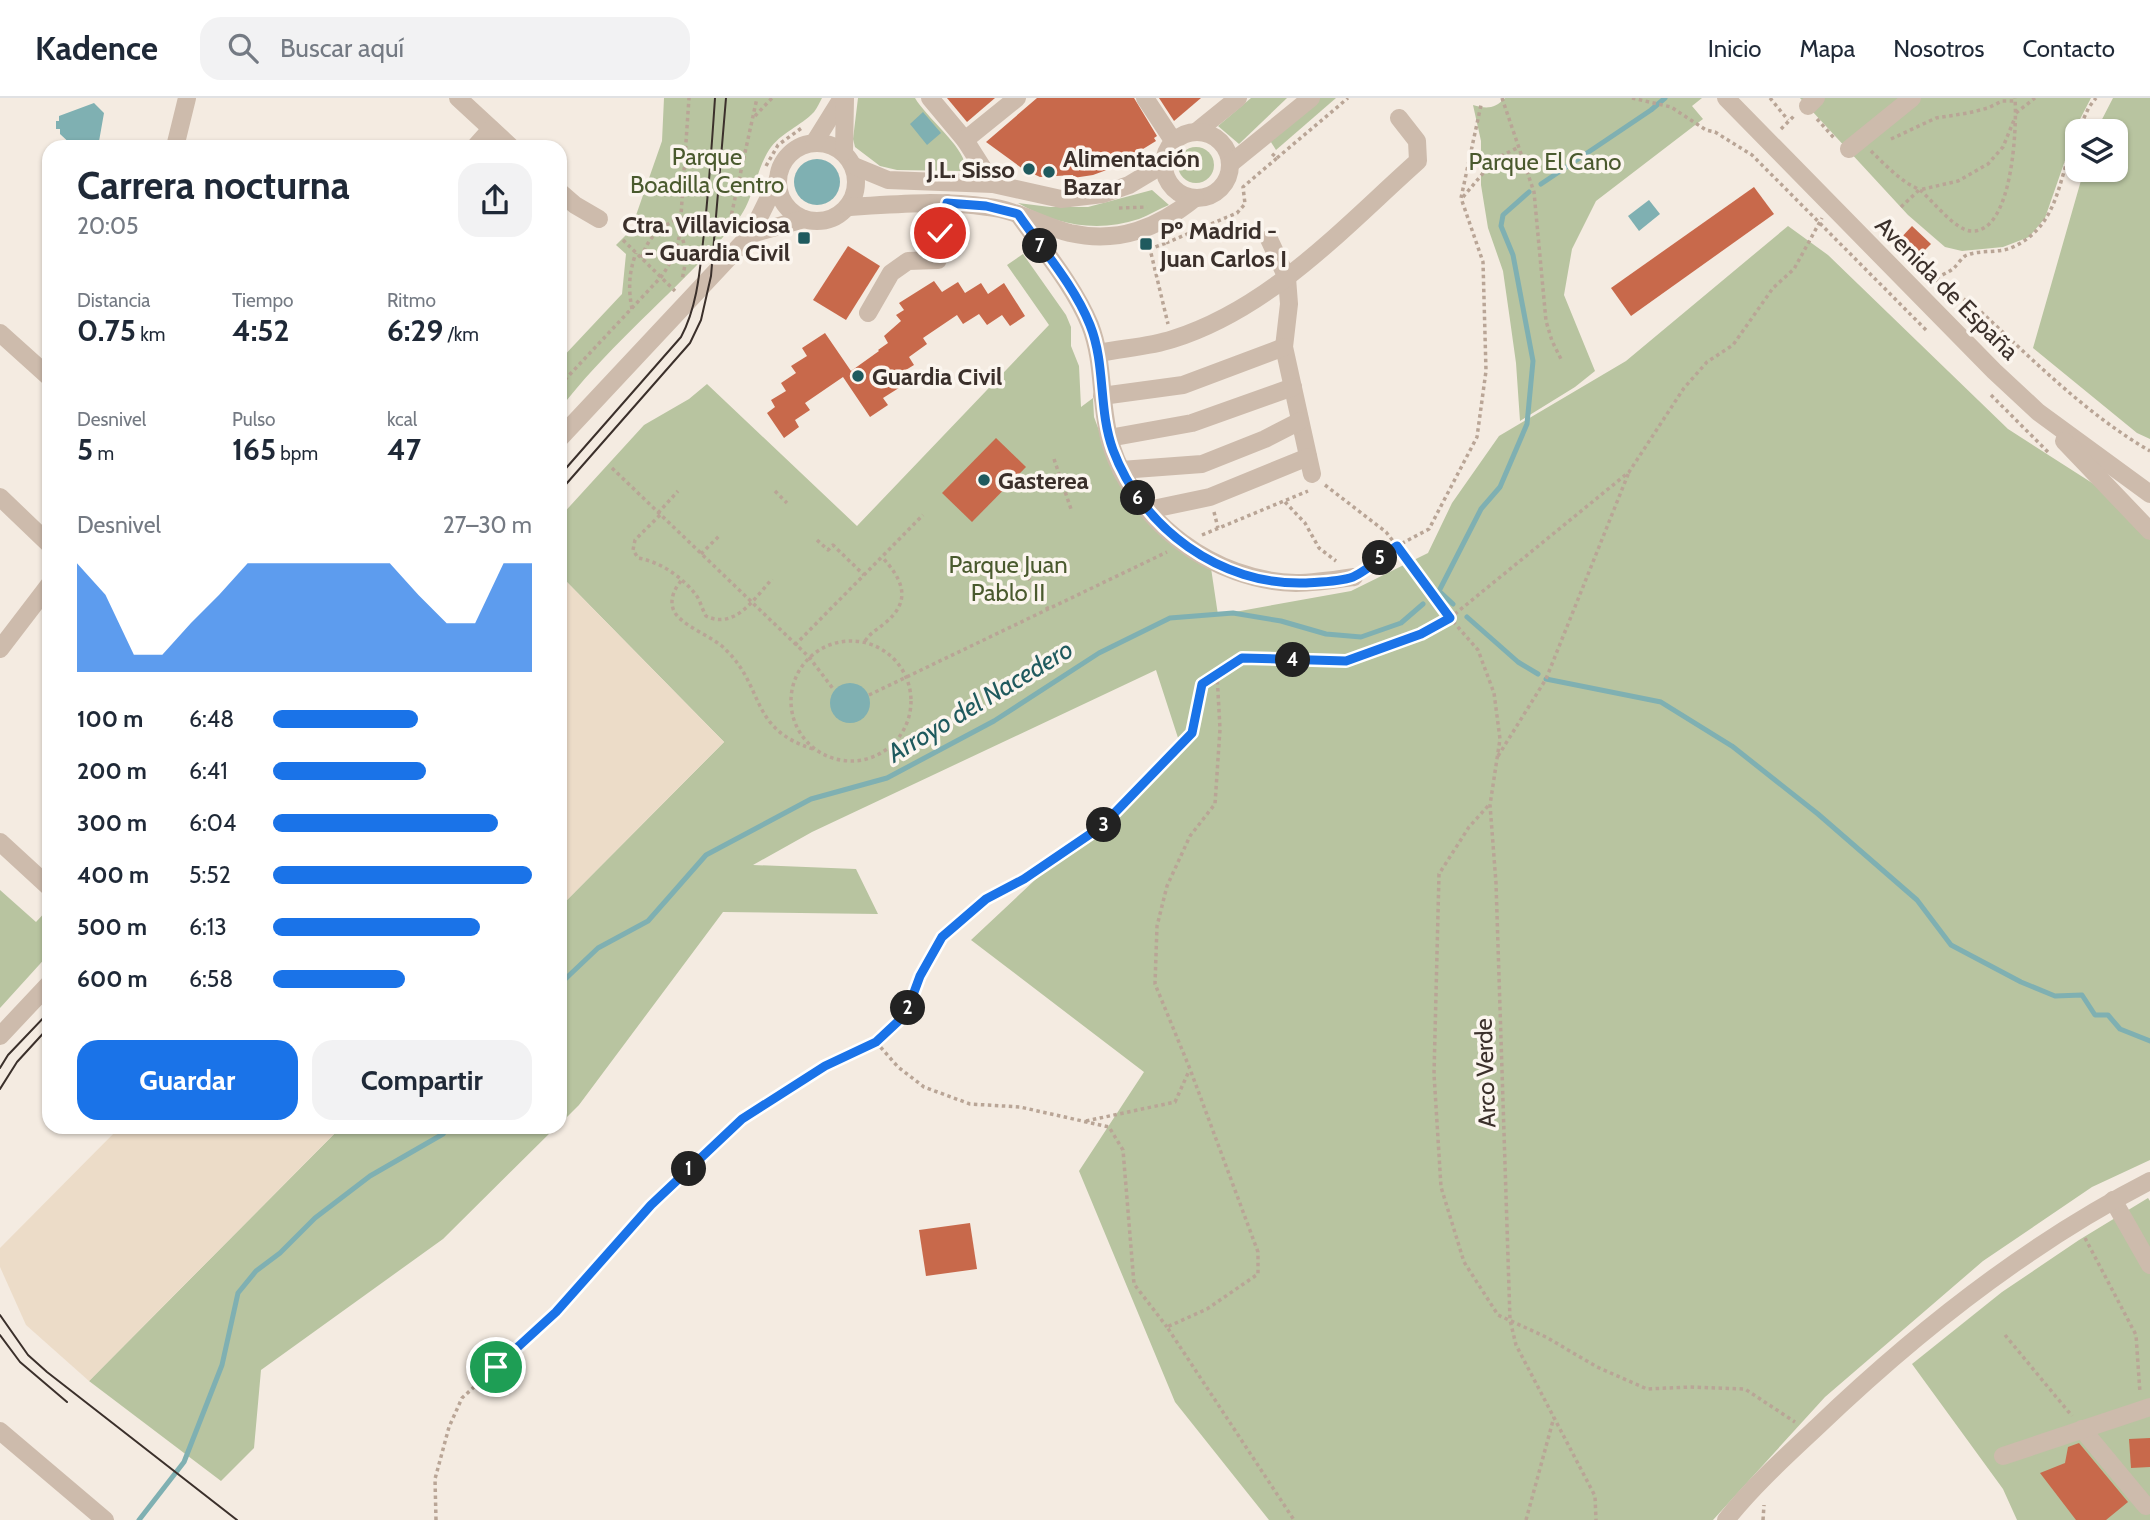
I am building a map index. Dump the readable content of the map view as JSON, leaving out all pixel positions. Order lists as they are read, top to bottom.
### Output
{
  "streets": {
    "street": ["Avenida de España"],
    "path": ["Arco Verde"]
  },
  "water": ["Arroyo del Nacedero"],
  "parks": ["Parque Boadilla Centro", "Parque El Cano", "Parque Juan Pablo II"],
  "places": {
    "other": [
      "J.L. Sisso",
      "Alimentación Bazar",
      "Guardia Civil",
      "Gasterea"
    ],
    "transit": ["Ctra. Villaviciosa - Guardia Civil", "Pº Madrid - Juan Carlos I"]
  },
  "page": {
    "header": "Kadence",
    "search": "Buscar aquí",
    "nav": [
      "Inicio",
      "Mapa",
      "Nosotros",
      "Contacto"
    ],
    "heading": ["Carrera nocturna", "20:05"],
    "pins": [
      "7",
      "6",
      "5",
      "4",
      "3",
      "2",
      "1"
    ],
    "stats": [
      ["Distancia", "0.75 km"],
      ["Tiempo", "4:52"],
      ["Ritmo", "6:29 /km"],
      ["Desnivel", "5 m"],
      ["Pulso", "165 bpm"],
      ["kcal", "47"]
    ],
    "chart": ["Desnivel", "27–30 m"],
    "list": [
      {
        "name": "100 m",
        "note": "6:48"
      },
      {
        "name": "200 m",
        "note": "6:41"
      },
      {
        "name": "300 m",
        "note": "6:04"
      },
      {
        "name": "400 m",
        "note": "5:52"
      },
      {
        "name": "500 m",
        "note": "6:13"
      },
      {
        "name": "600 m",
        "note": "6:58"
      }
    ],
    "buttons": ["Guardar", "Compartir"]
  }
}
